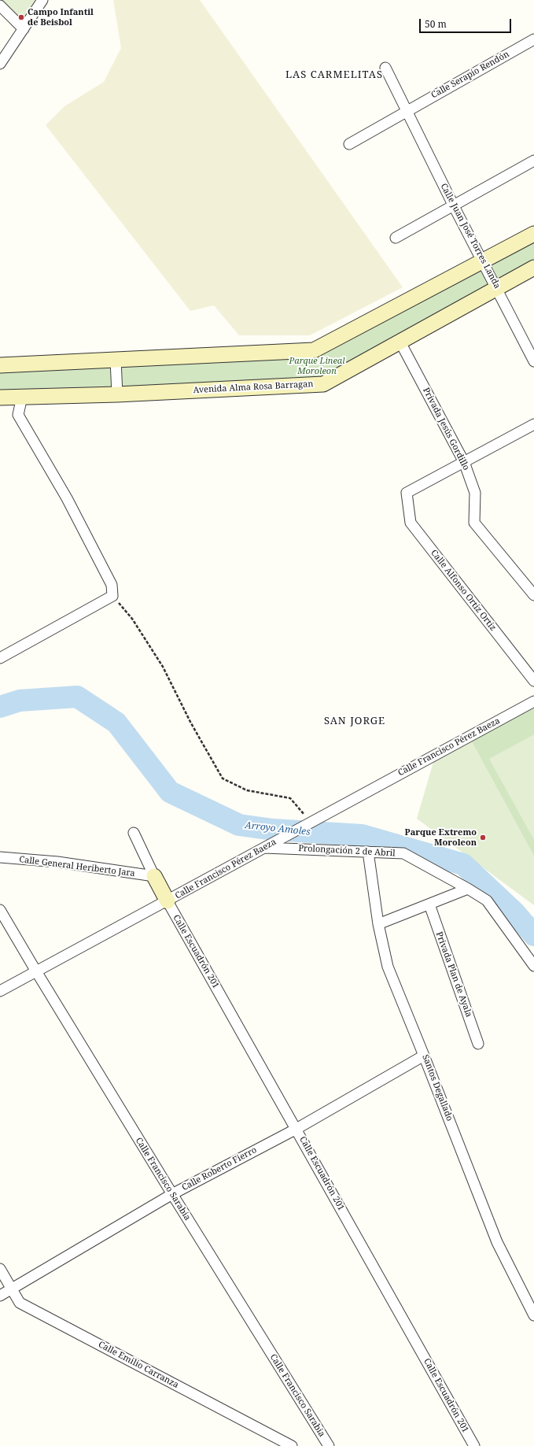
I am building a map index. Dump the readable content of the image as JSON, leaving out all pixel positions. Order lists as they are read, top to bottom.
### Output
{
  "streets": {
    "street": [
      "Calle Serapio Rendón",
      "Calle Juan José Torres Landa",
      "Avenida Alma Rosa Barragan",
      "Privada Jesús Gordillo",
      "Calle Alfonso Ortiz Ortiz",
      "Calle Francisco Pérez Baeza",
      "Prolongación 2 de Abril",
      "Calle General Heriberto Jara",
      "Calle Escuadrón 201",
      "Privada Plan de Ayala",
      "Santos Degallado",
      "Calle Roberto Fierro",
      "Calle Francisco Sarabia",
      "Calle Emilio Carranza"
    ]
  },
  "crossings": [
    ["Calle Serapio Rendón", "Calle Juan José Torres Landa"],
    ["Calle Juan José Torres Landa", "Avenida Alma Rosa Barragan"],
    ["Avenida Alma Rosa Barragan", "Privada Jesús Gordillo"],
    ["Privada Jesús Gordillo", "Calle Alfonso Ortiz Ortiz"],
    ["Calle Francisco Pérez Baeza", "Prolongación 2 de Abril"],
    ["Calle Francisco Pérez Baeza", "Calle Escuadrón 201"],
    ["Calle Francisco Pérez Baeza", "Calle Francisco Sarabia"],
    ["Prolongación 2 de Abril", "Santos Degallado"],
    ["Calle Escuadrón 201", "Calle Roberto Fierro"],
    ["Santos Degallado", "Calle Roberto Fierro"],
    ["Calle Roberto Fierro", "Calle Francisco Sarabia"],
    ["Calle Roberto Fierro", "Calle Emilio Carranza"]
  ],
  "districts": ["LAS CARMELITAS", "SAN JORGE"],
  "water": ["Arroyo Amoles"],
  "parks": ["Parque Lineal Moroleon"],
  "places": ["Campo Infantil de Beisbol", "Parque Extremo Moroleon"],
  "scale_bar": "50 m"
}
